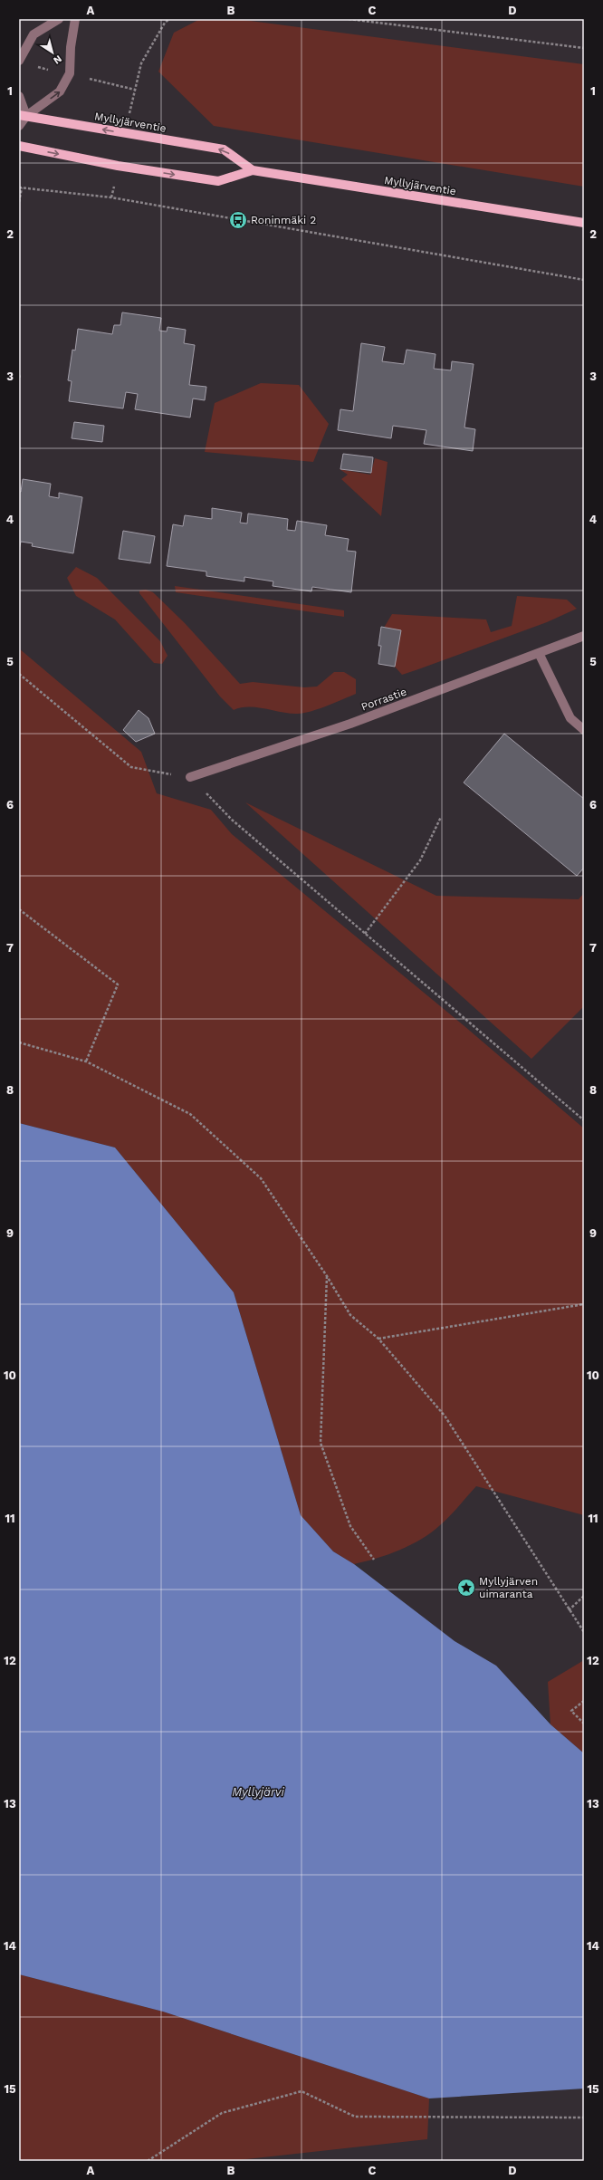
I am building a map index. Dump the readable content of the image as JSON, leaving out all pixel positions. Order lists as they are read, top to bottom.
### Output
{
  "streets": {
    "main road": ["Myllyjärventie"],
    "street": ["Porrastie"]
  },
  "water": ["Myllyjärvi"],
  "places": {
    "bus stop": ["Roninmäki 2"],
    "place": ["Myllyjärven uimaranta"]
  },
  "north": "bottom right",
  "grid": {
    "columns": [
      "A",
      "B",
      "C",
      "D"
    ],
    "rows": [
      "1",
      "2",
      "3",
      "4",
      "5",
      "6",
      "7",
      "8",
      "9",
      "10",
      "11",
      "12",
      "13",
      "14",
      "15"
    ]
  }
}
